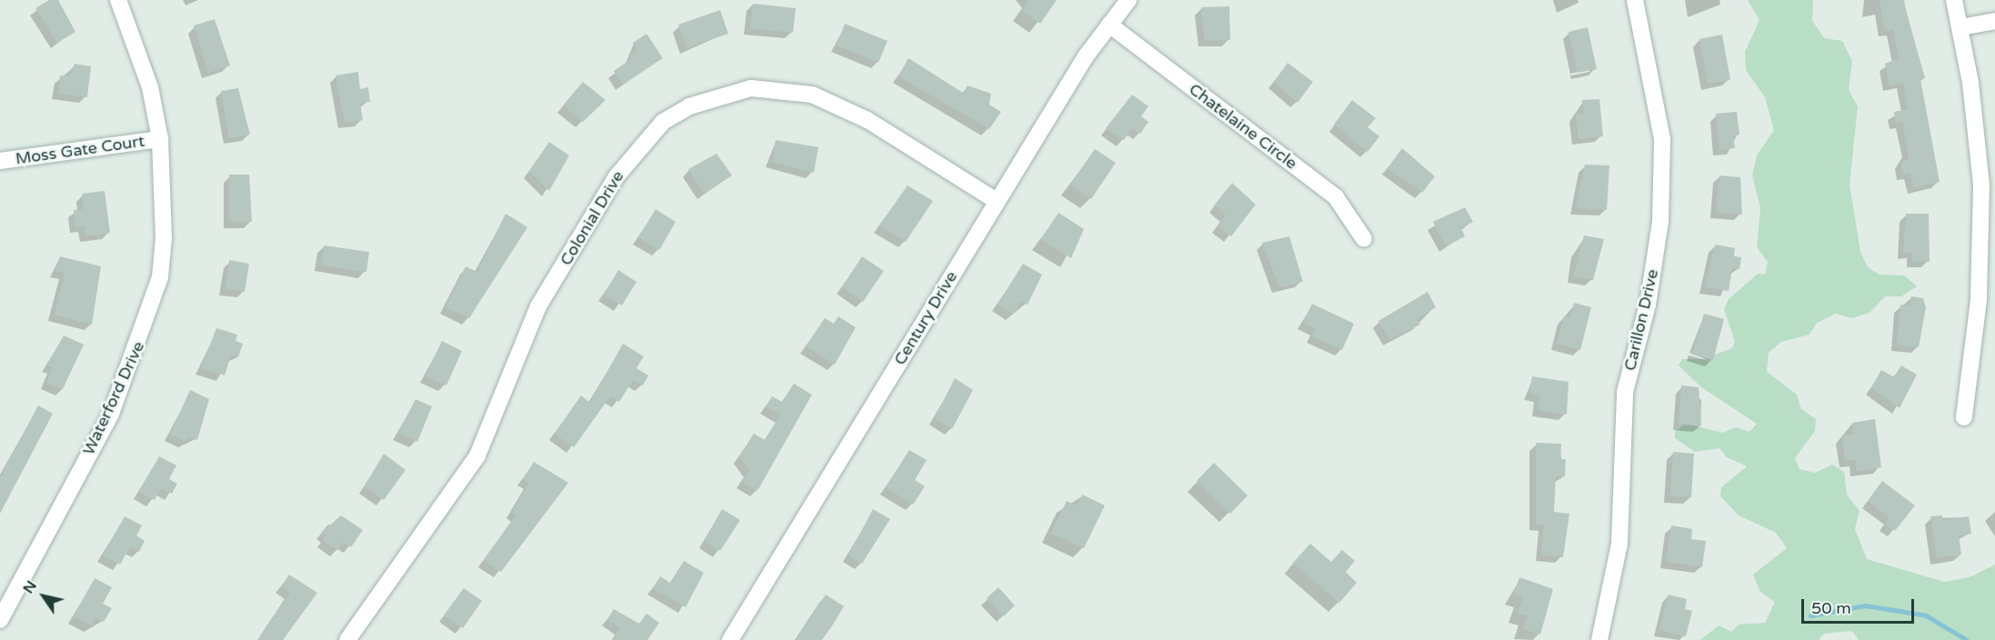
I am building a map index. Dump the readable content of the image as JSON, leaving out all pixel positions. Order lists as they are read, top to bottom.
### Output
{
  "streets": {
    "street": [
      "Chatelaine Circle",
      "Moss Gate Court",
      "Colonial Drive",
      "Century Drive",
      "Carillon Drive",
      "Waterford Drive"
    ]
  },
  "crossings": [
    ["Chatelaine Circle", "Century Drive"],
    ["Moss Gate Court", "Waterford Drive"],
    ["Colonial Drive", "Century Drive"]
  ],
  "scale_bar": "50 m",
  "north": "top left"
}
